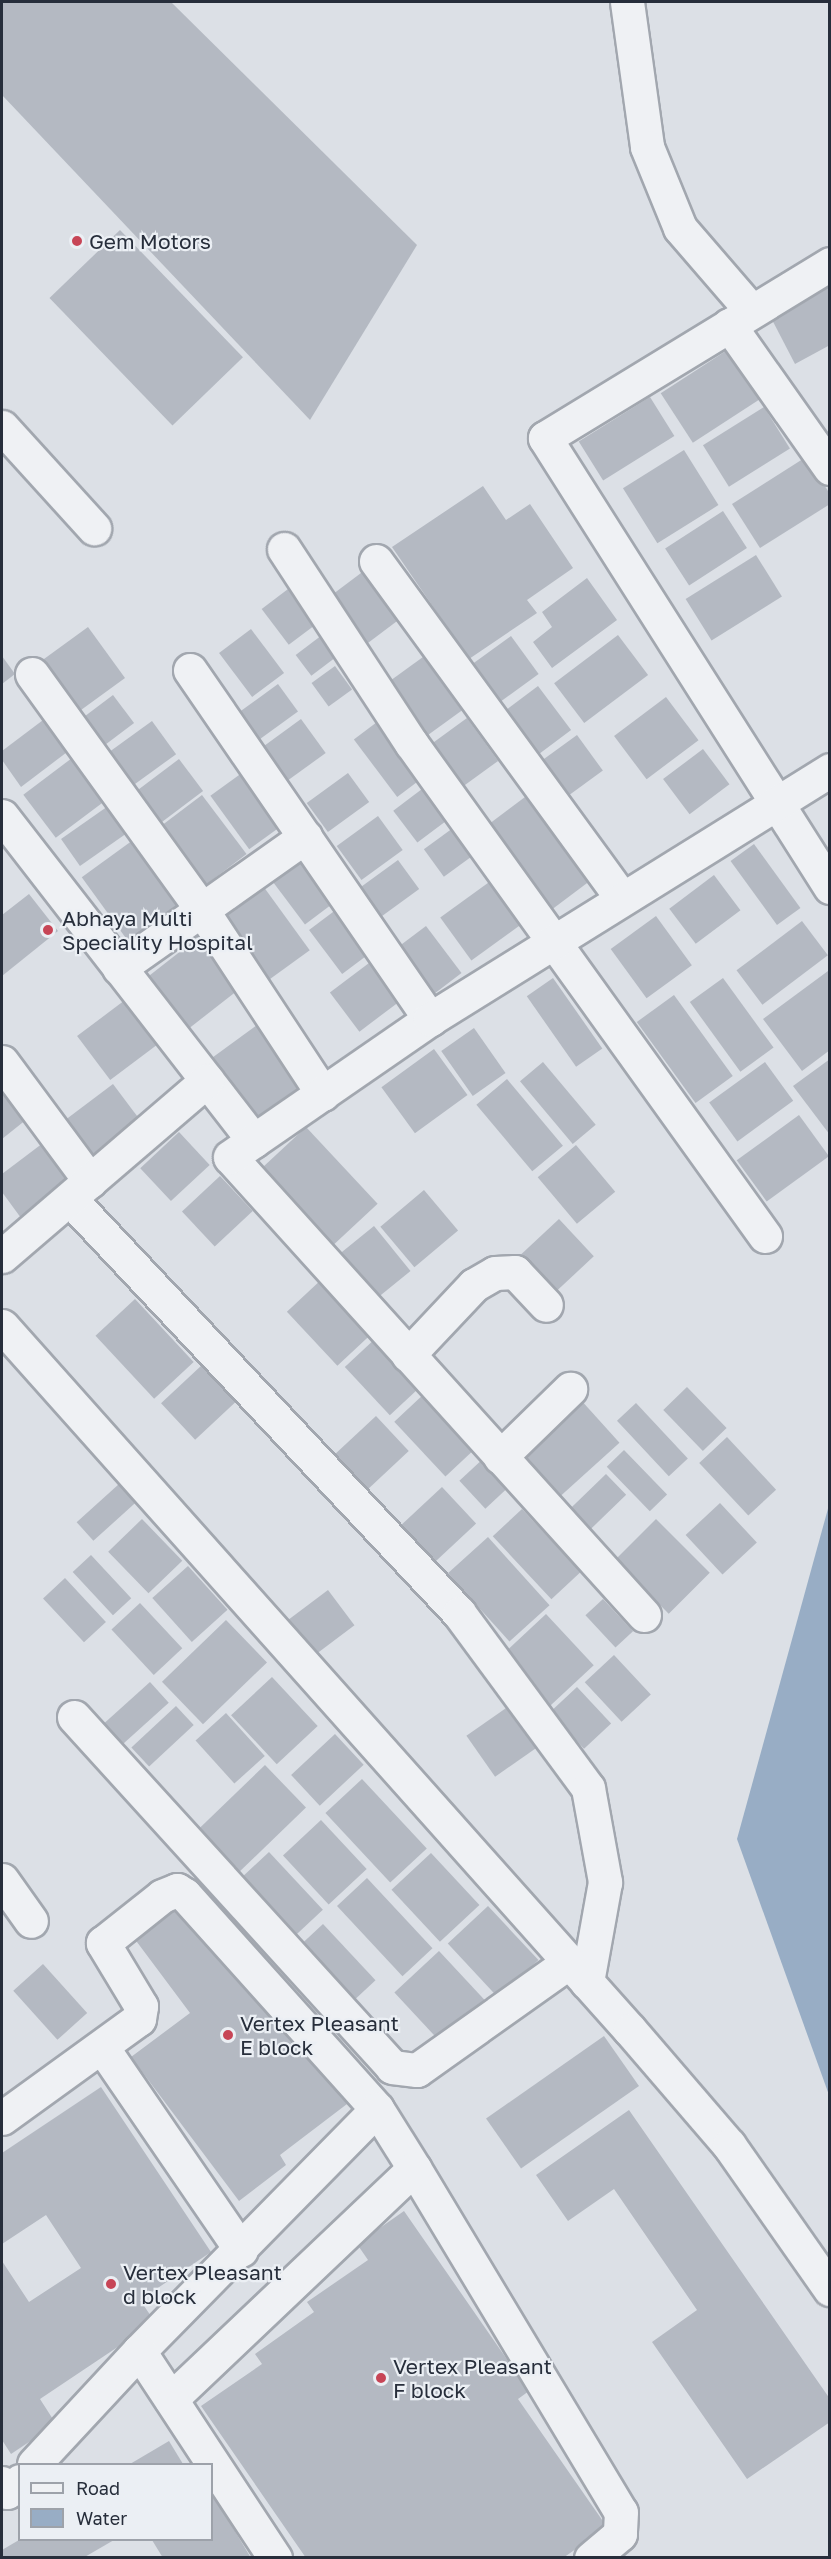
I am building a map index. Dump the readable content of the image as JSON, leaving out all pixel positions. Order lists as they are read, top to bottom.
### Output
{
  "places": [
    "Gem Motors",
    "Abhaya Multi Speciality Hospital",
    "Vertex Pleasant E block",
    "Vertex Pleasant d block",
    "Vertex Pleasant F block"
  ],
  "legend": ["Road", "Water"]
}
